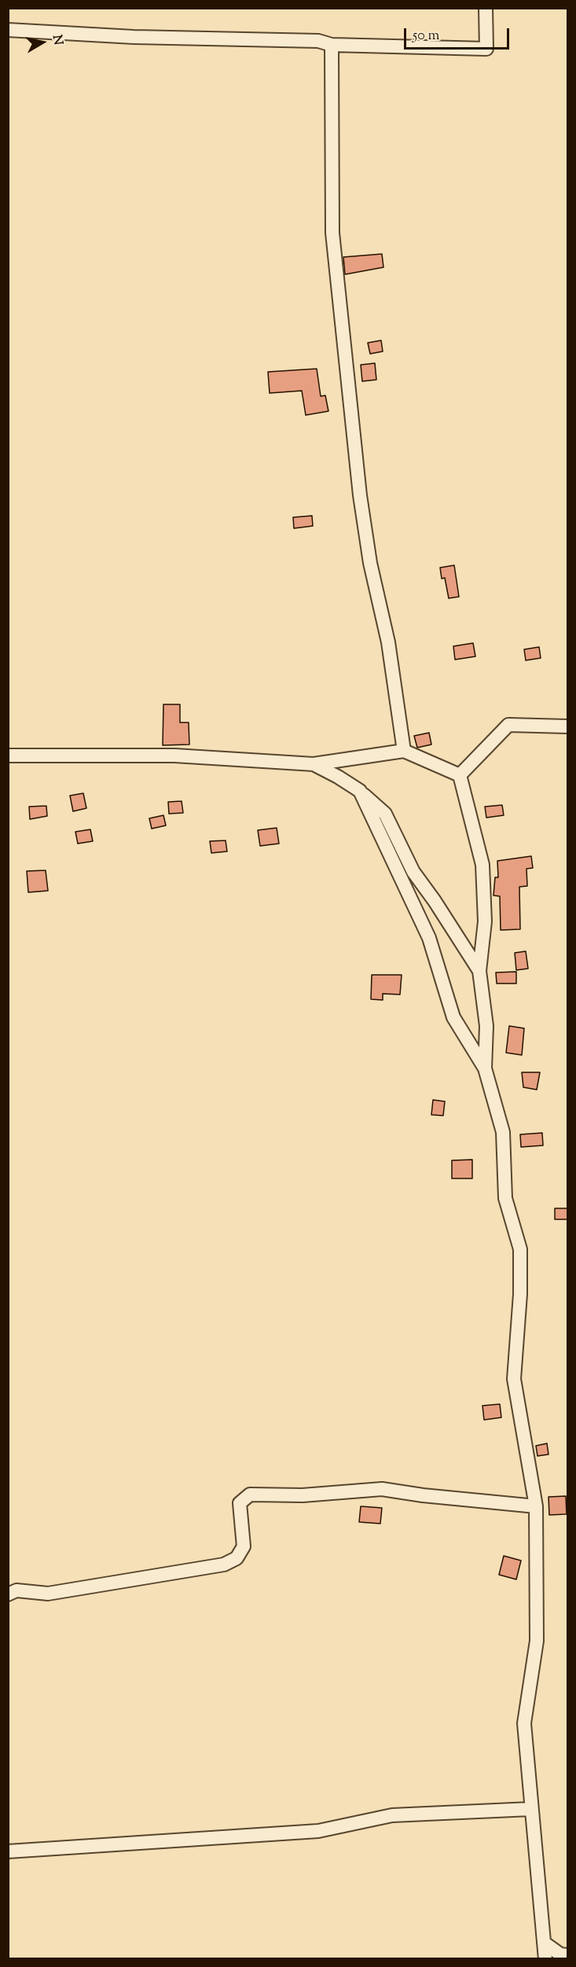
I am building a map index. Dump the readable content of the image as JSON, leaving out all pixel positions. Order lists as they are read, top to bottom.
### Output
{
  "scale_bar": "50 m",
  "north": "right"
}
